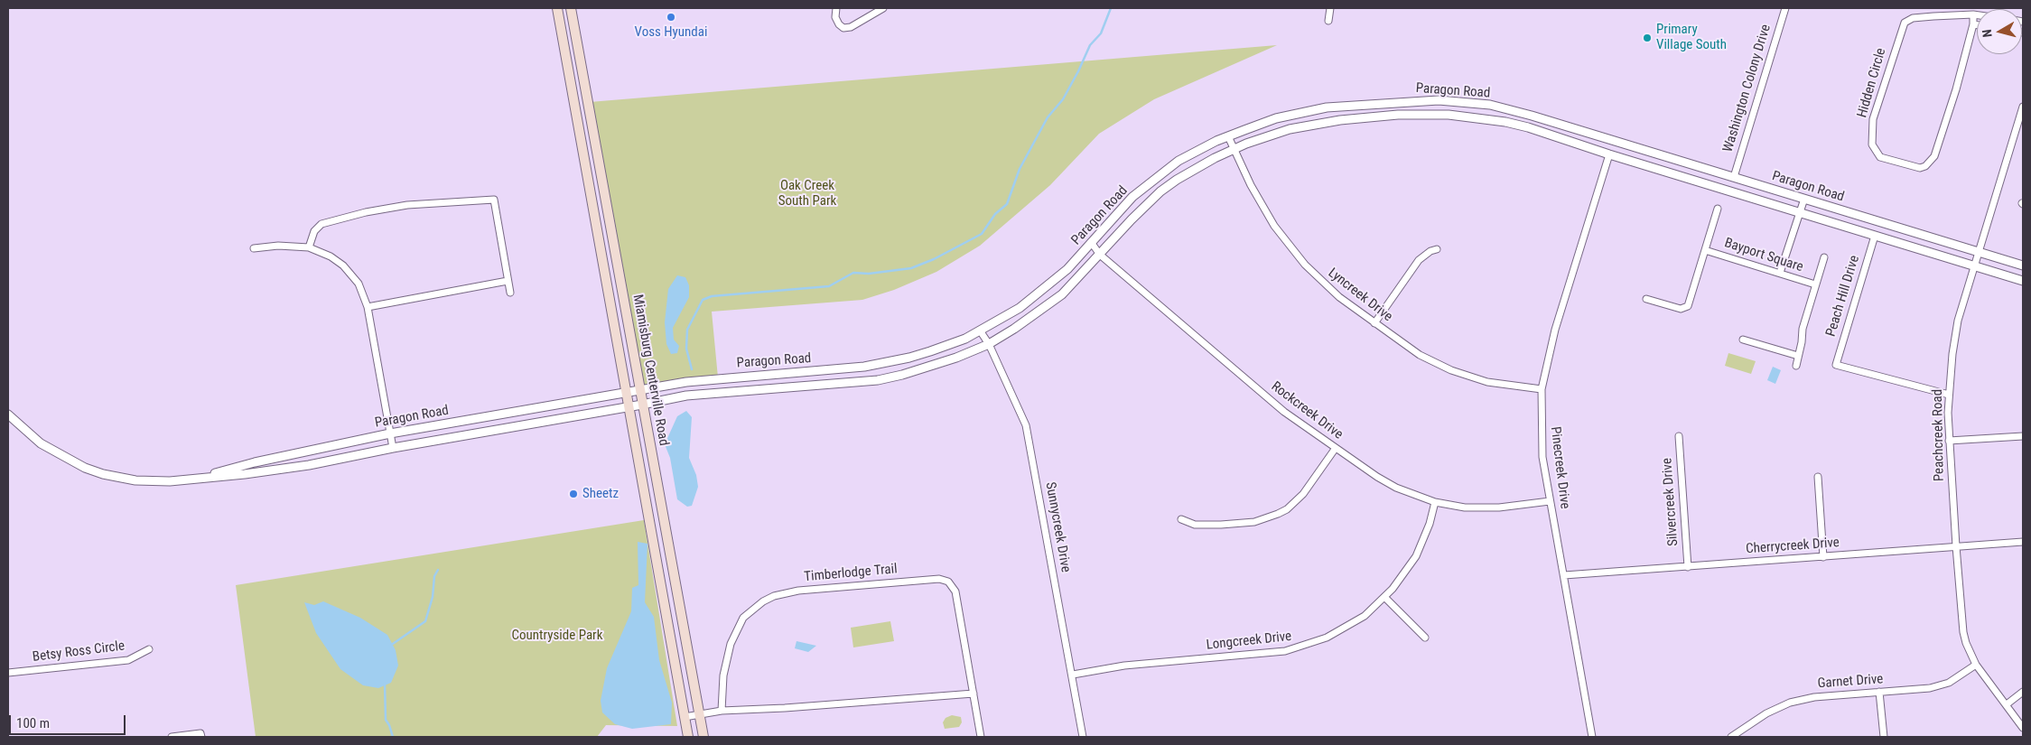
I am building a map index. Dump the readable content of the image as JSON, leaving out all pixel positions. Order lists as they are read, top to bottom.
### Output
{
  "streets": {
    "main road": ["Miamisburg Centerville Road"],
    "street": [
      "Hidden Circle",
      "Washington Colony Drive",
      "Paragon Road",
      "Bayport Square",
      "Lyncreek Drive",
      "Peach Hill Drive",
      "Rockcreek Drive",
      "Peachcreek Road",
      "Pinecreek Drive",
      "Silvercreek Drive",
      "Sunnycreek Drive",
      "Cherrycreek Drive",
      "Timberlodge Trail",
      "Longcreek Drive",
      "Betsy Ross Circle",
      "Garnet Drive"
    ]
  },
  "crossings": [
    ["Washington Colony Drive", "Paragon Road"],
    ["Paragon Road", "Lyncreek Drive"],
    ["Paragon Road", "Peach Hill Drive"],
    ["Paragon Road", "Miamisburg Centerville Road"],
    ["Paragon Road", "Rockcreek Drive"],
    ["Paragon Road", "Peachcreek Road"],
    ["Paragon Road", "Pinecreek Drive"],
    ["Paragon Road", "Sunnycreek Drive"],
    ["Lyncreek Drive", "Pinecreek Drive"],
    ["Peach Hill Drive", "Peachcreek Road"],
    ["Rockcreek Drive", "Pinecreek Drive"],
    ["Rockcreek Drive", "Longcreek Drive"],
    ["Peachcreek Road", "Cherrycreek Drive"],
    ["Peachcreek Road", "Garnet Drive"],
    ["Pinecreek Drive", "Cherrycreek Drive"],
    ["Silvercreek Drive", "Cherrycreek Drive"],
    ["Sunnycreek Drive", "Longcreek Drive"]
  ],
  "parks": ["Oak Creek South Park", "Countryside Park"],
  "places": ["Voss Hyundai", "Primary Village South", "Sheetz"],
  "scale_bar": "100 m",
  "north": "left"
}
